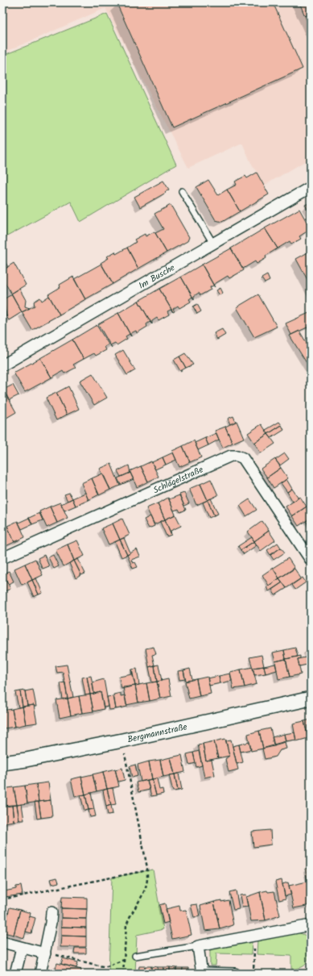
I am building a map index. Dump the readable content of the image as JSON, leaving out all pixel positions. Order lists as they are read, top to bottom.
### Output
{
  "streets": {
    "street": ["Im Busche", "Schlägelstraße", "Bergmannstraße"]
  }
}
